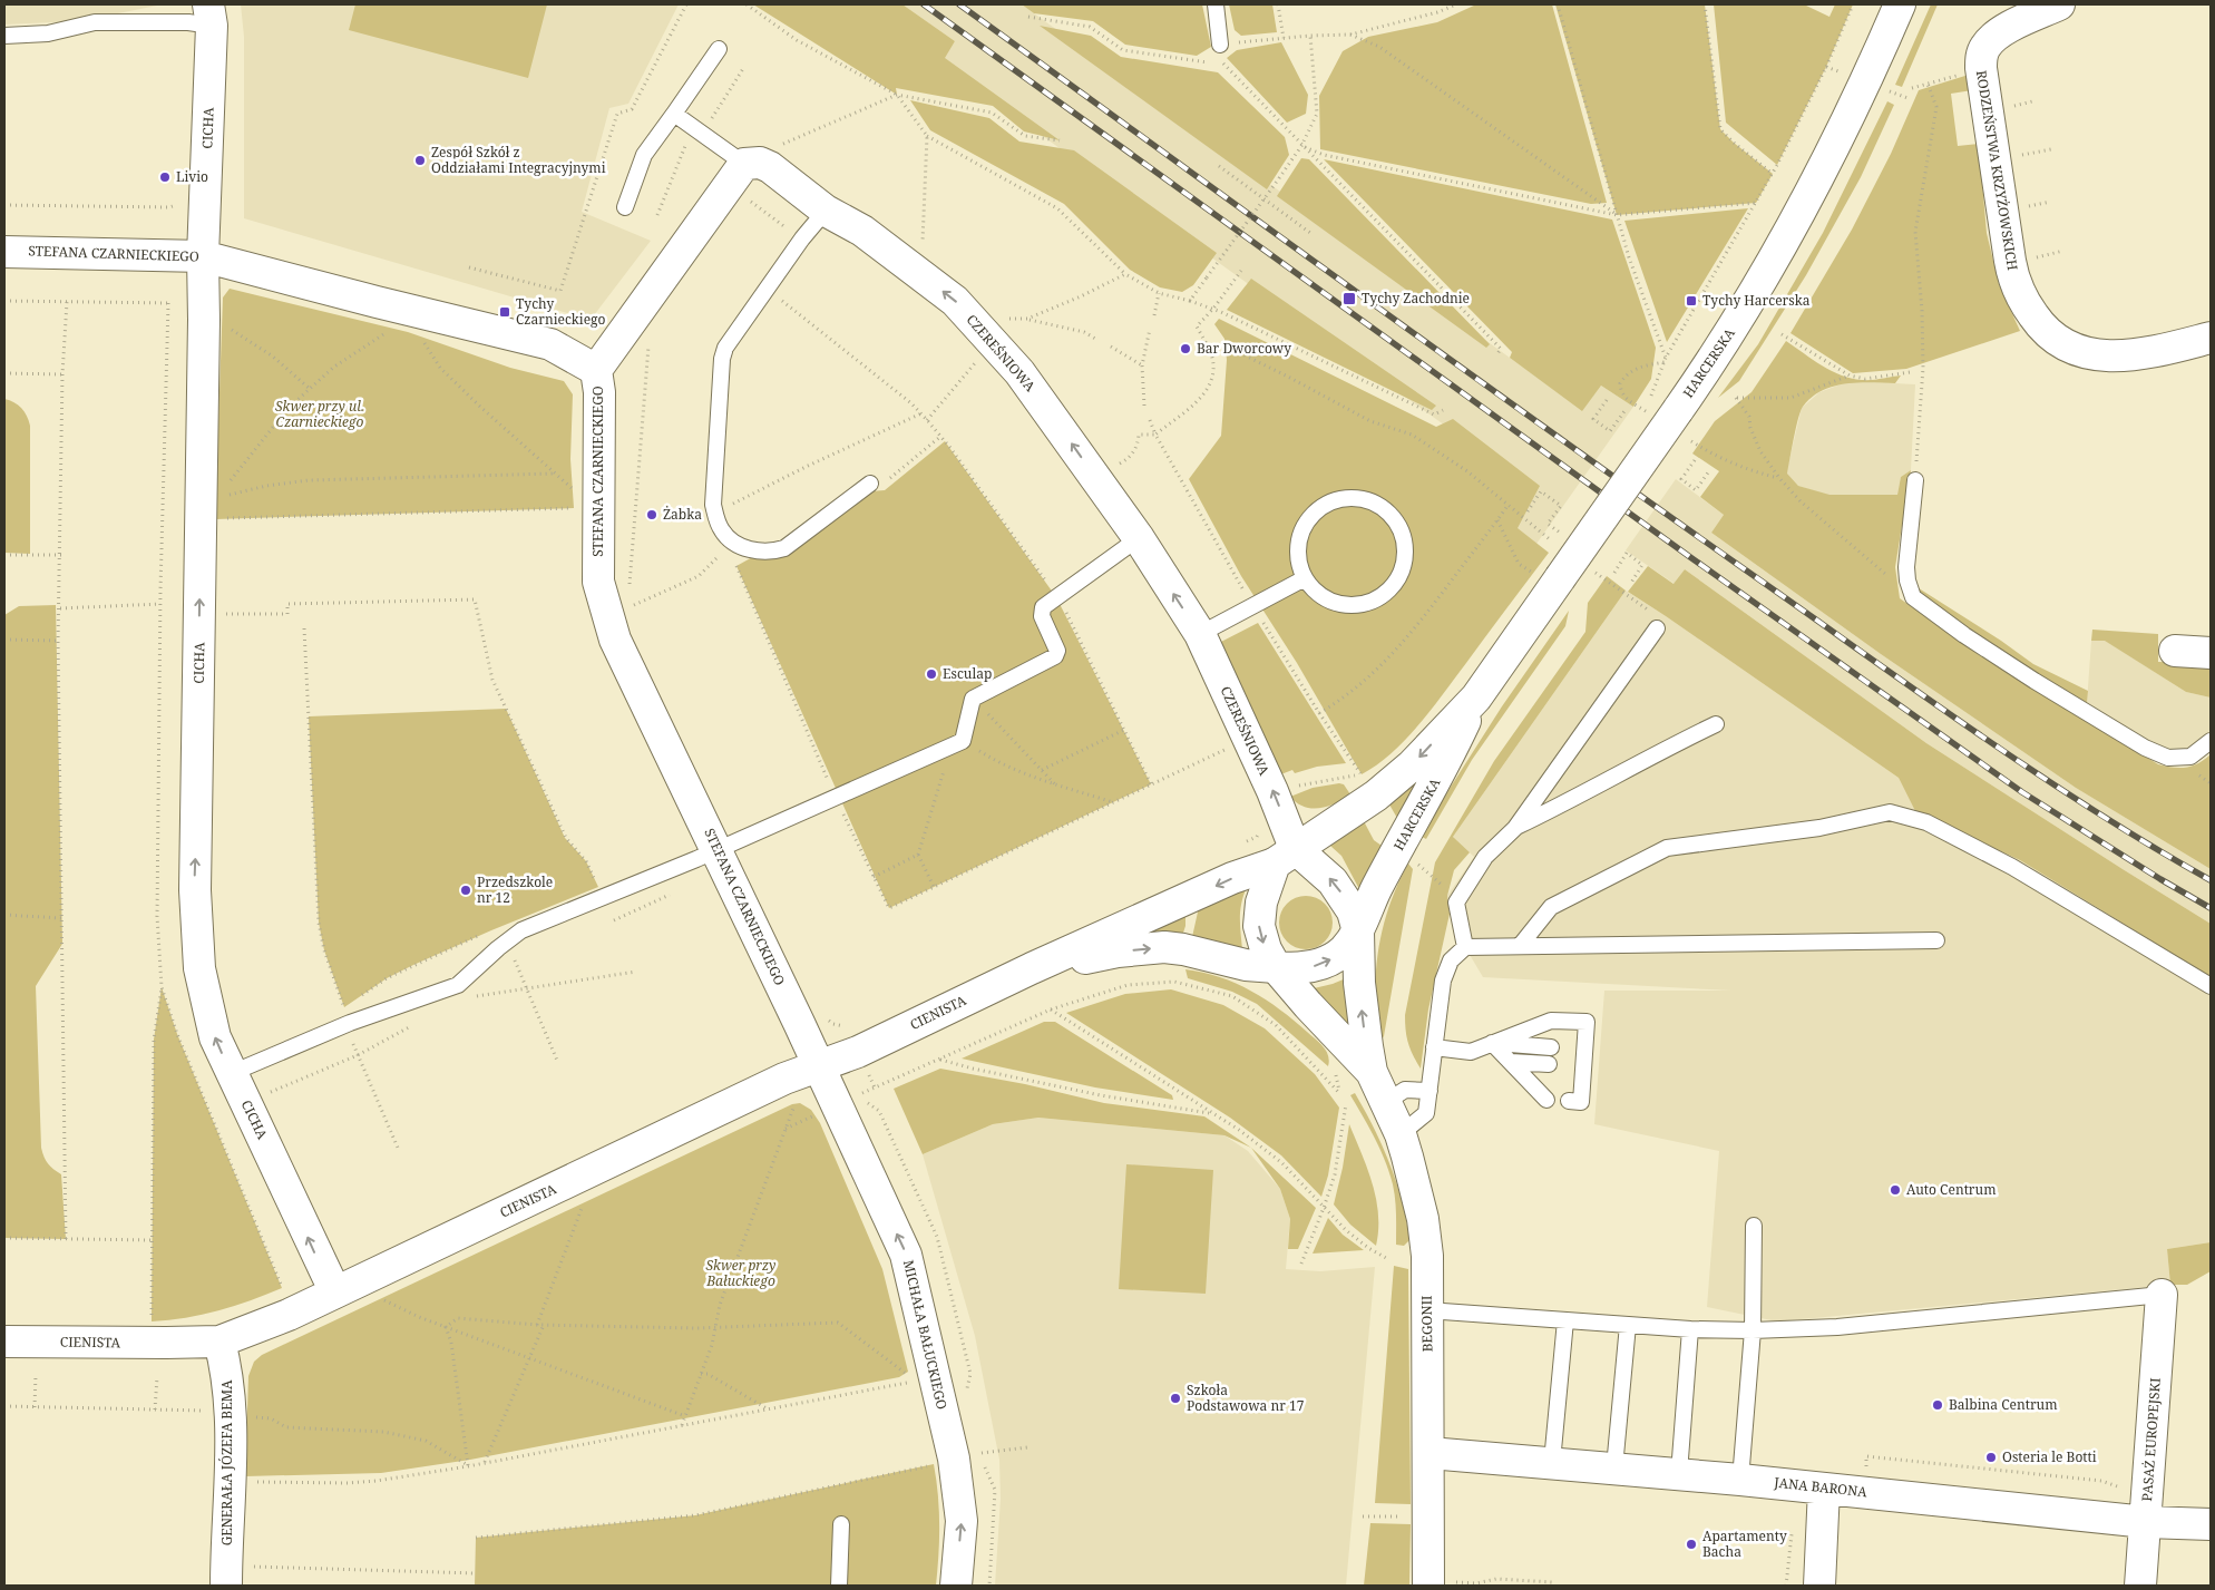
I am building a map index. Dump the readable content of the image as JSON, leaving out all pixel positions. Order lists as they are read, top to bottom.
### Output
{
  "streets": {
    "street": [
      "CICHA",
      "RODZEŃSTWA KRZYŻOWSKICH",
      "STEFANA CZARNIECKIEGO",
      "CZEREŚNIOWA",
      "HARCERSKA",
      "CIENISTA",
      "BEGONII",
      "MICHAŁA BAŁUCKIEGO",
      "PASAŻ EUROPEJSKI",
      "GENERAŁA JÓZEFA BEMA",
      "JANA BARONA"
    ]
  },
  "crossings": [
    ["CICHA", "STEFANA CZARNIECKIEGO"],
    ["CICHA", "CIENISTA"],
    ["STEFANA CZARNIECKIEGO", "CIENISTA"],
    ["STEFANA CZARNIECKIEGO", "MICHAŁA BAŁUCKIEGO"],
    ["CZEREŚNIOWA", "HARCERSKA"],
    ["CZEREŚNIOWA", "CIENISTA"],
    ["CZEREŚNIOWA", "BEGONII"],
    ["HARCERSKA", "CIENISTA"],
    ["HARCERSKA", "BEGONII"],
    ["CIENISTA", "BEGONII"],
    ["CIENISTA", "MICHAŁA BAŁUCKIEGO"],
    ["CIENISTA", "GENERAŁA JÓZEFA BEMA"],
    ["BEGONII", "JANA BARONA"],
    ["PASAŻ EUROPEJSKI", "JANA BARONA"]
  ],
  "one_way": ["CICHA", "CZEREŚNIOWA", "MICHAŁA BAŁUCKIEGO"],
  "parks": ["Skwer przy ul. Czarnieckiego", "Skwer przy Bałuckiego"],
  "places": {
    "other": [
      "Zespół Szkół z Oddziałami Integracyjnymi",
      "Livio",
      "Bar Dworcowy",
      "Żabka",
      "Esculap",
      "Przedszkole nr 12",
      "Auto Centrum",
      "Szkoła Podstawowa nr 17",
      "Balbina Centrum",
      "Osteria le Botti",
      "Apartamenty Bacha"
    ],
    "transit": ["Tychy Zachodnie", "Tychy Harcerska", "Tychy Czarnieckiego"]
  }
}
